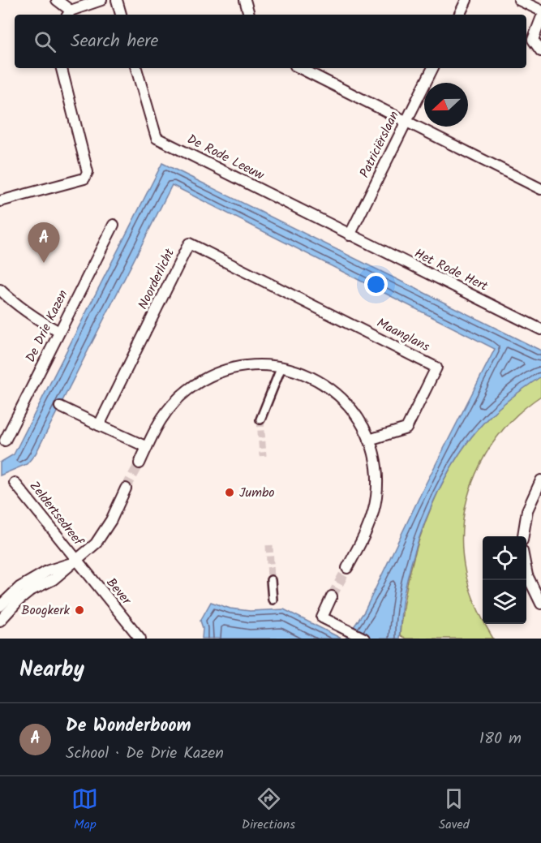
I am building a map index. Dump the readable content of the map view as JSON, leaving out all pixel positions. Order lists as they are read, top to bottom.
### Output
{
  "streets": {
    "street": [
      "Patriciërslaan",
      "De Rode Leeuw",
      "Het Rode Hert",
      "Noorderlicht",
      "De Drie Kazen",
      "Maanglans",
      "Zeldertsedreef",
      "Bever"
    ]
  },
  "crossings": [
    ["Patriciërslaan", "De Rode Leeuw"],
    ["Patriciërslaan", "Het Rode Hert"],
    ["De Rode Leeuw", "Het Rode Hert"],
    ["Noorderlicht", "Maanglans"],
    ["Zeldertsedreef", "Bever"]
  ],
  "places": ["Jumbo", "Boogkerk"],
  "north": "left",
  "page": {
    "search": "Search here",
    "pins": "A",
    "heading": "Nearby",
    "list": [
      {
        "mark": "A",
        "name": "De Wonderboom",
        "note": "School · De Drie Kazen",
        "value": "180 m"
      }
    ],
    "nav": ["Map", "Directions", "Saved"]
  }
}
